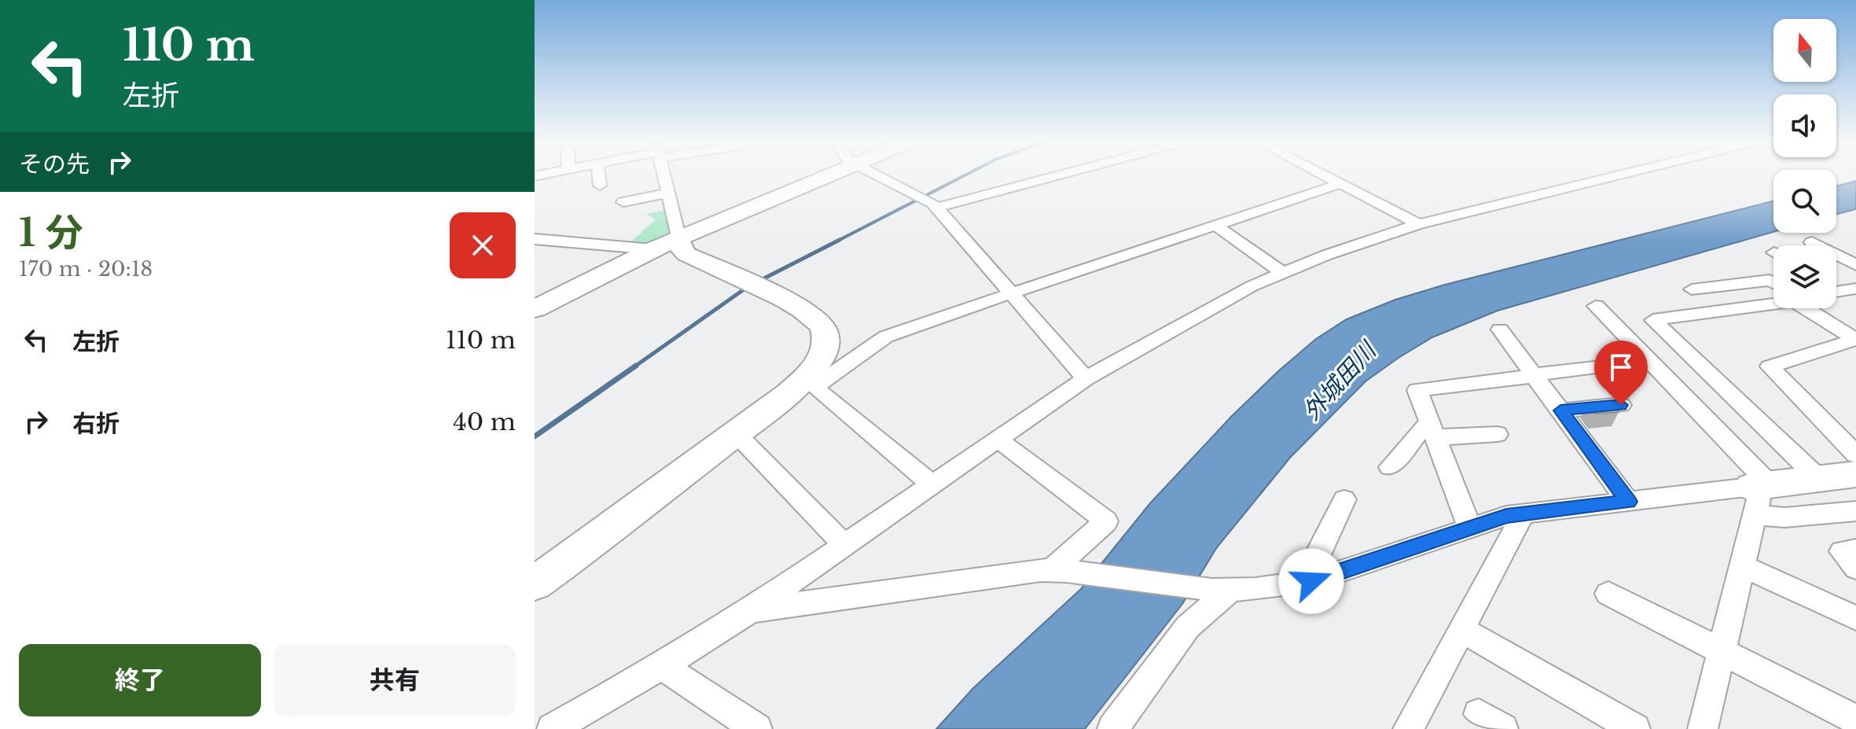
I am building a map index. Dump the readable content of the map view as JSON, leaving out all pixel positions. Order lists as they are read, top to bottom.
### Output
{
  "water": ["外城田川"],
  "north": "top",
  "page": {
    "turn": ["110 m", "左折"],
    "then": "その先",
    "heading": ["1 分", "170 m · 20:18"],
    "list": [
      {
        "name": "左折",
        "value": "110 m"
      },
      {
        "name": "右折",
        "value": "40 m"
      }
    ],
    "buttons": ["終了", "共有"]
  }
}
